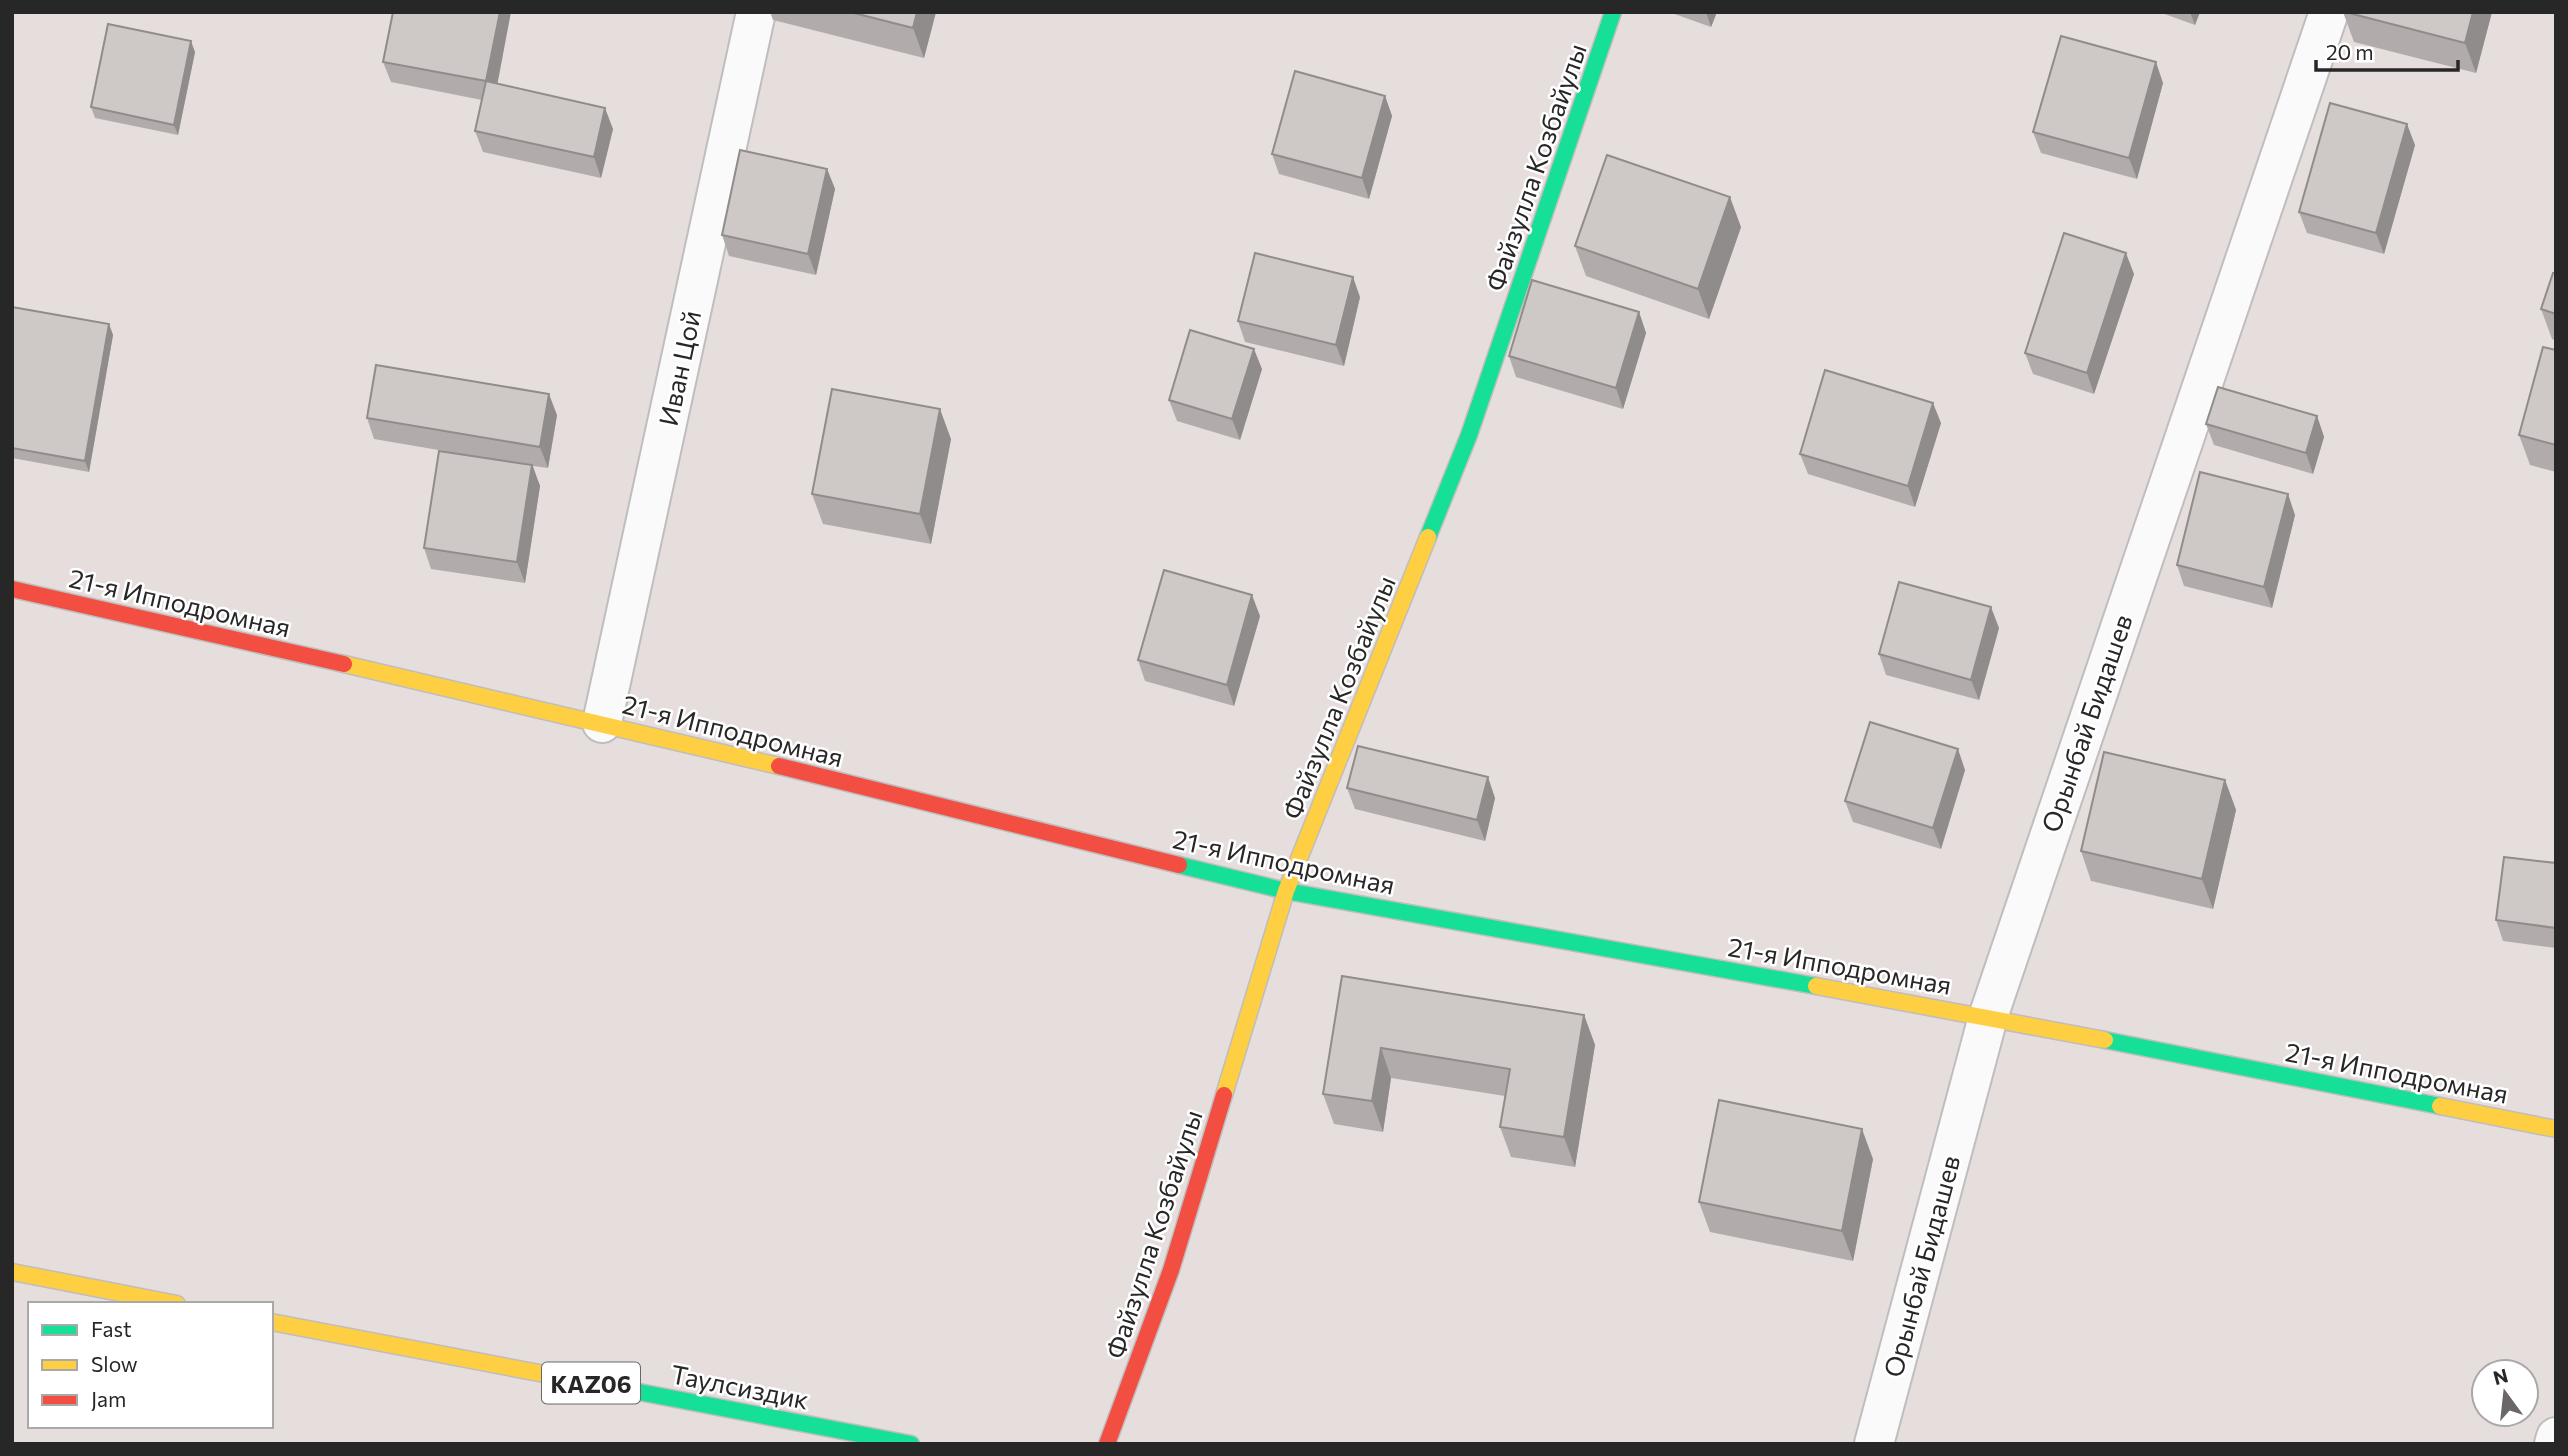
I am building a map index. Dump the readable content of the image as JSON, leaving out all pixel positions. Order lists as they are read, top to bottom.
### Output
{
  "streets": {
    "street": [
      "Файзулла Козбайулы",
      "Иван Цой",
      "21-я Ипподромная",
      "Орынбай Бидашев",
      "KAZ06",
      "Таулсиздик"
    ]
  },
  "crossings": [
    ["Файзулла Козбайулы", "21-я Ипподромная"],
    ["Иван Цой", "21-я Ипподромная"],
    ["21-я Ипподромная", "Орынбай Бидашев"]
  ],
  "legend": ["Fast", "Slow", "Jam"],
  "scale_bar": "20 m",
  "north": "top"
}
